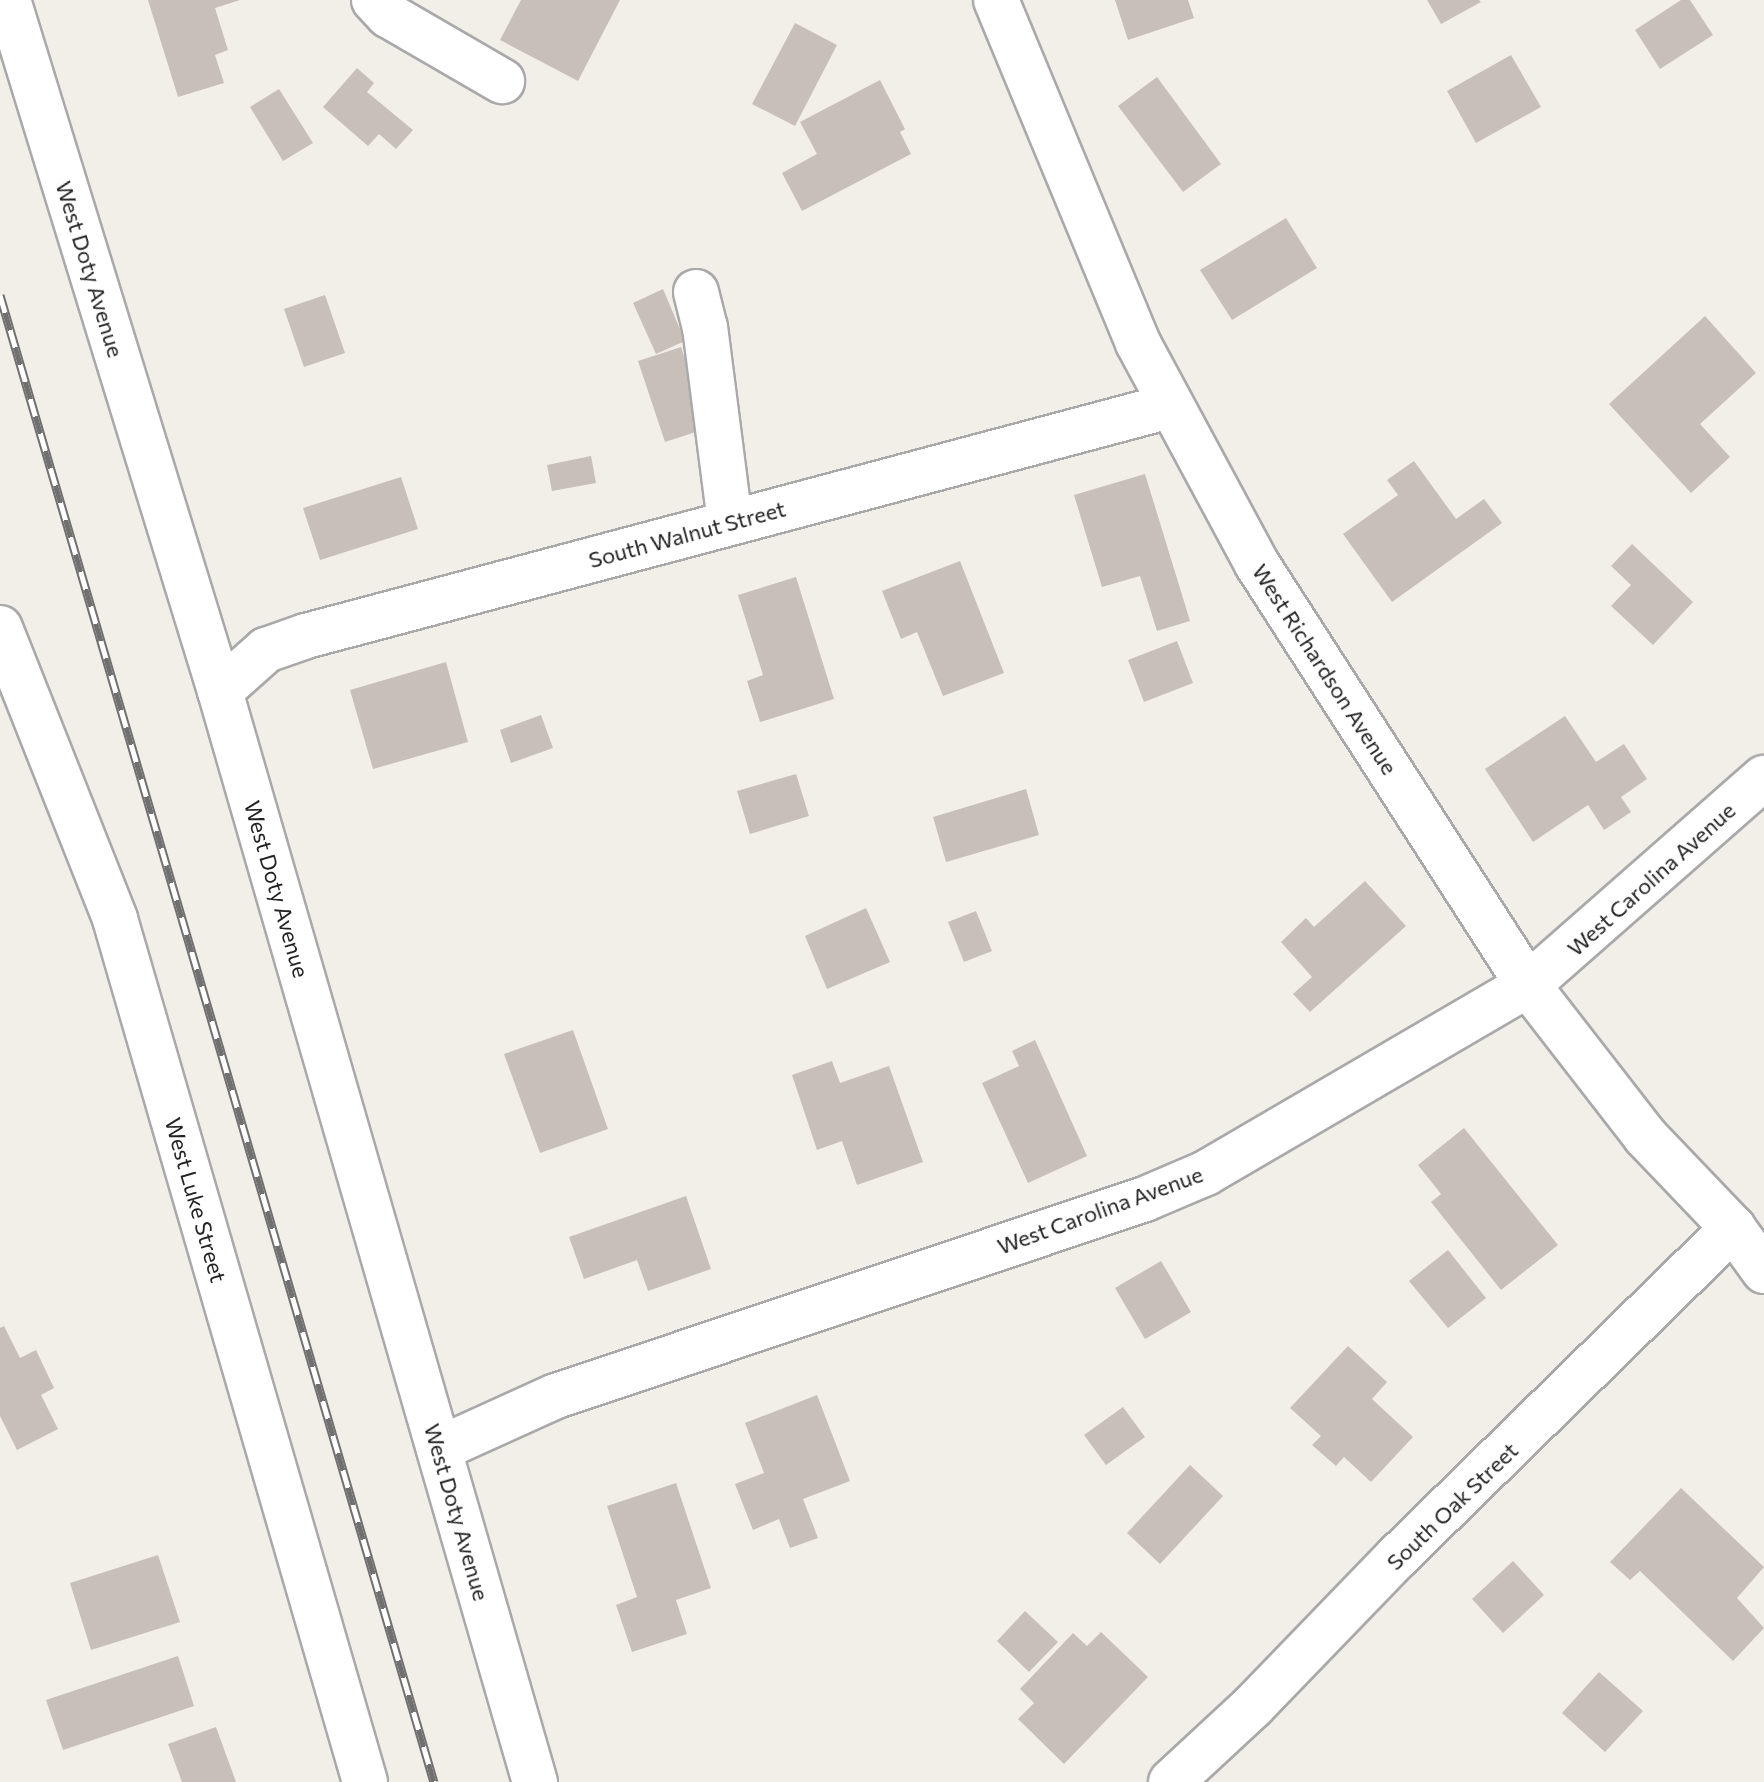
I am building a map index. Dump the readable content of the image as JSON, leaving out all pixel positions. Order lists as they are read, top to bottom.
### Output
{
  "streets": {
    "street": [
      "West Doty Avenue",
      "South Walnut Street",
      "West Richardson Avenue",
      "West Carolina Avenue",
      "West Luke Street",
      "South Oak Street"
    ]
  },
  "crossings": [
    ["West Doty Avenue", "South Walnut Street"],
    ["West Doty Avenue", "West Carolina Avenue"],
    ["South Walnut Street", "West Richardson Avenue"],
    ["West Richardson Avenue", "West Carolina Avenue"],
    ["West Richardson Avenue", "South Oak Street"]
  ]
}
